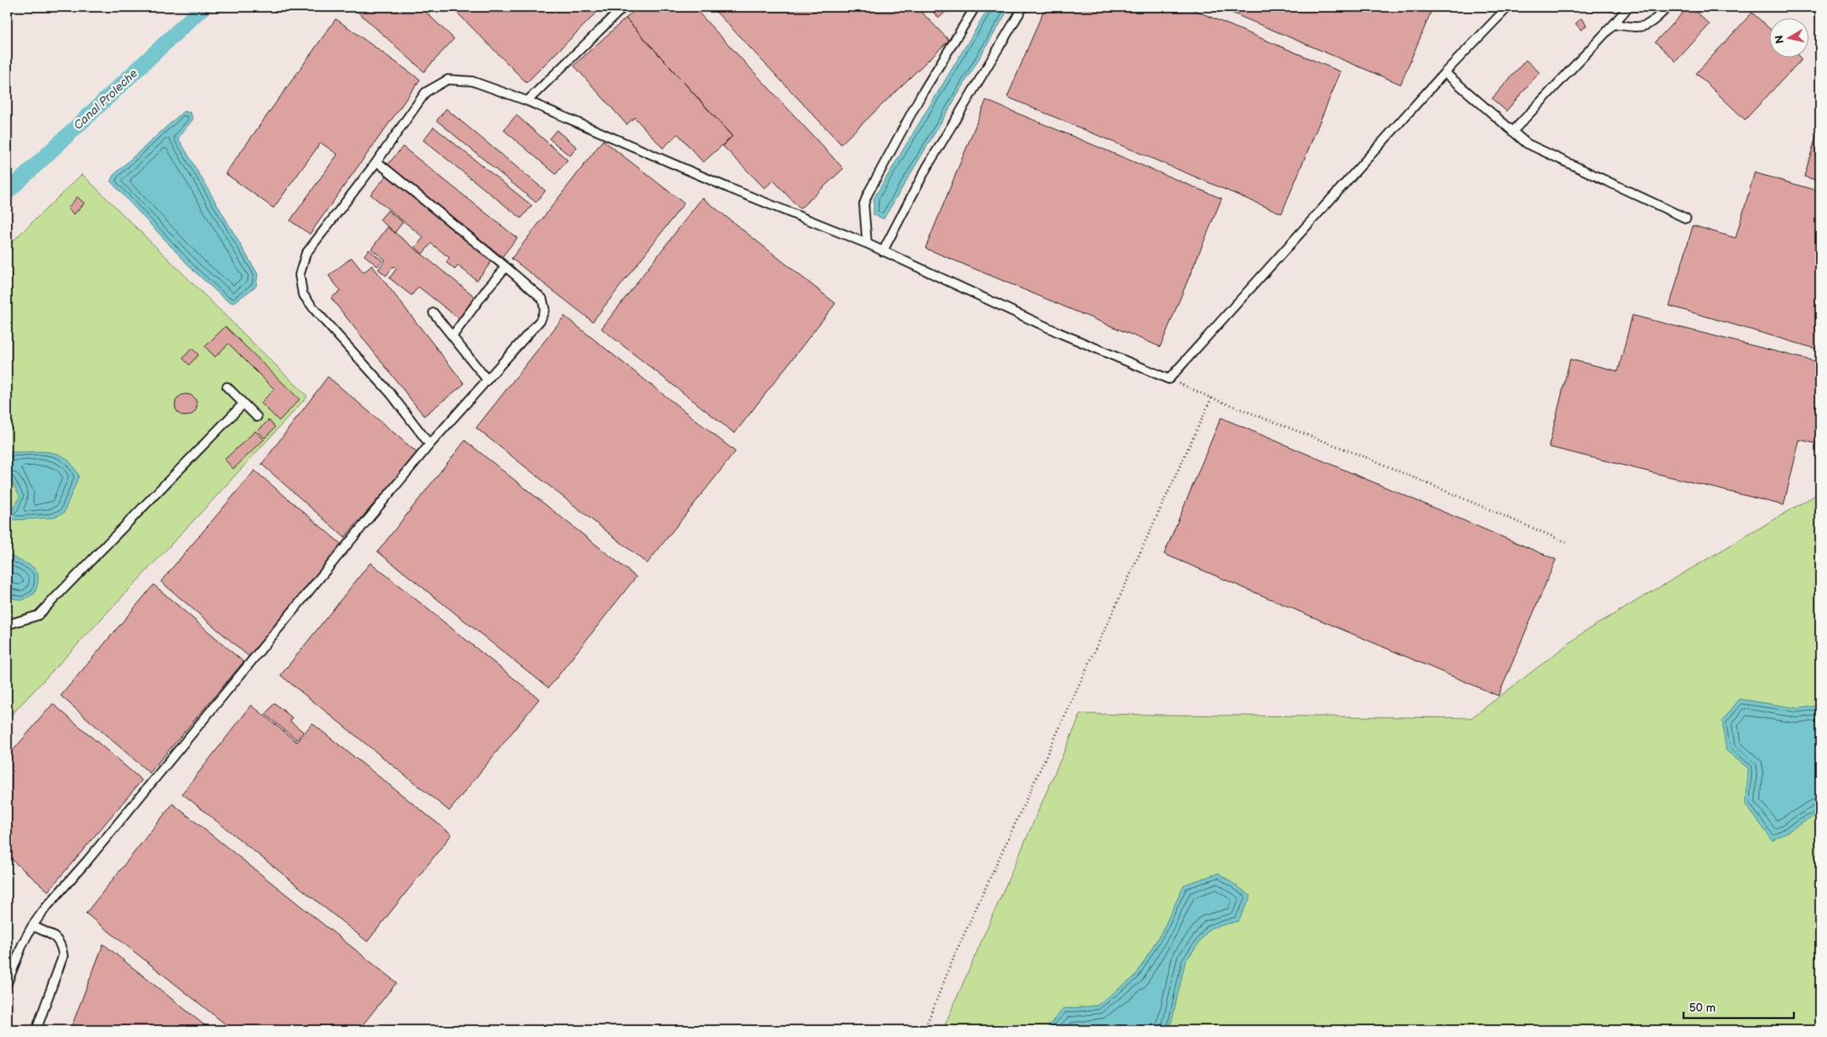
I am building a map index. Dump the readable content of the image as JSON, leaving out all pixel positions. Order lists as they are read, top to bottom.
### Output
{
  "water": ["Canal Proleche"],
  "scale_bar": "50 m",
  "north": "left"
}
